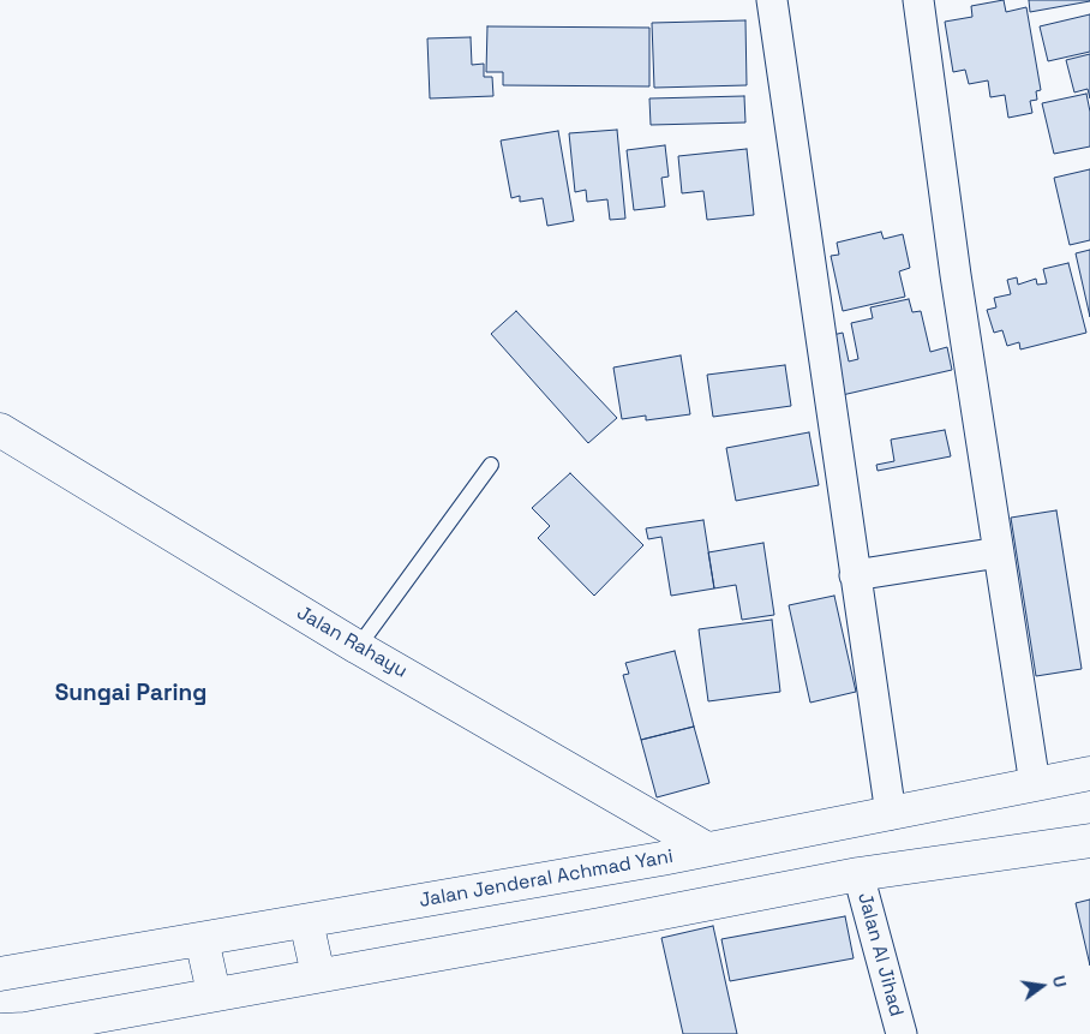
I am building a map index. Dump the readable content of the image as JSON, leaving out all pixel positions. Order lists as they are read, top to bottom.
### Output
{
  "streets": {
    "main road": ["Jalan Rahayu", "Jalan Jenderal Achmad Yani"],
    "street": ["Jalan Al Jihad"]
  },
  "crossings": [
    ["Jalan Rahayu", "Jalan Jenderal Achmad Yani"]
  ],
  "districts": ["Sungai Paring"],
  "north": "right"
}
